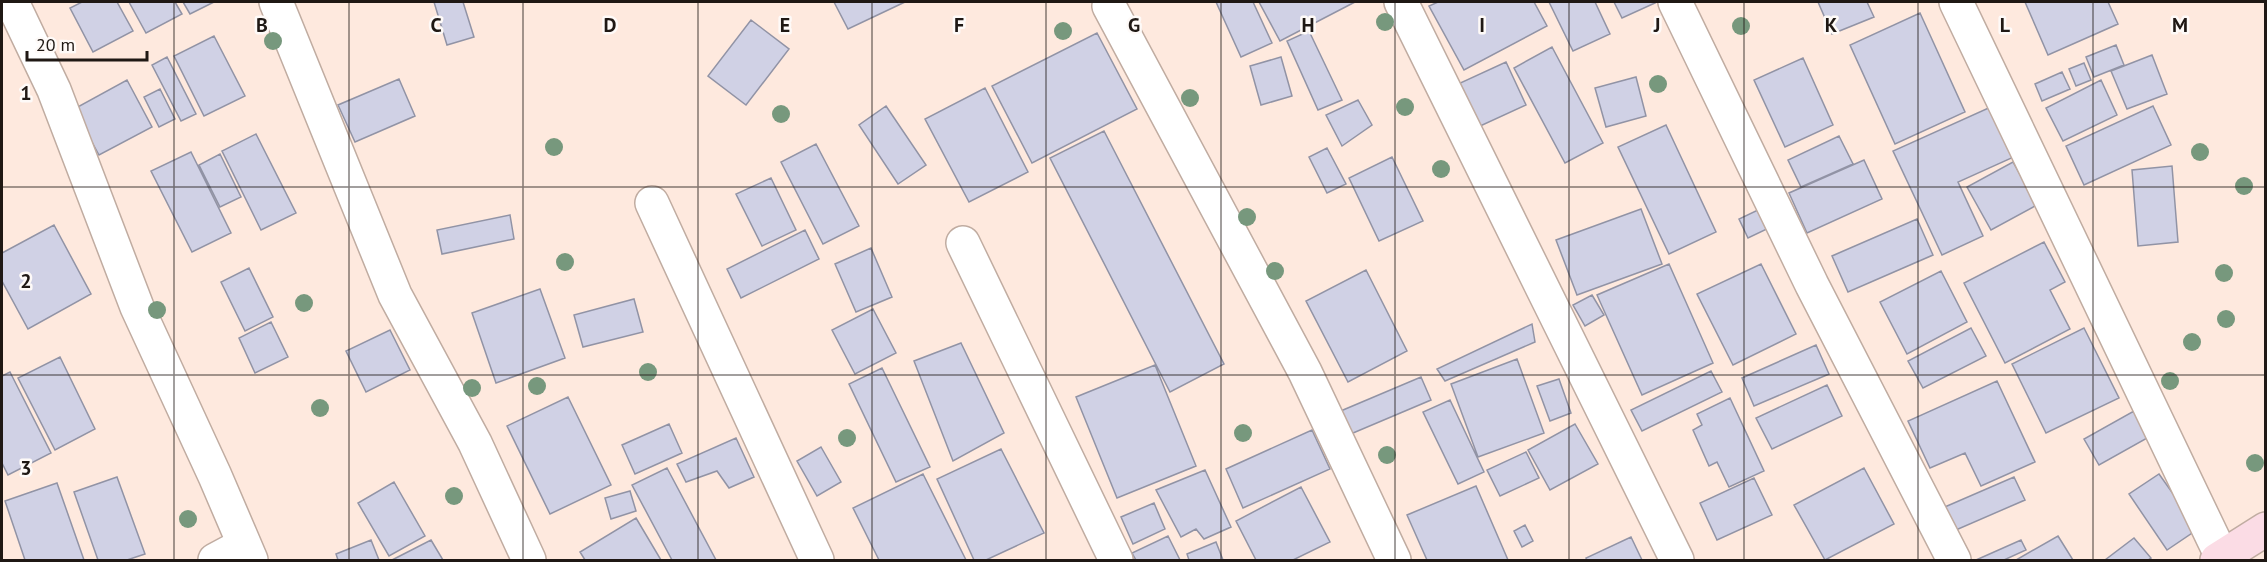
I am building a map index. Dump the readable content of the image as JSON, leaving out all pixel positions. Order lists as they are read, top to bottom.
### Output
{
  "scale_bar": "20 m",
  "grid": {
    "columns": [
      "B",
      "C",
      "D",
      "E",
      "F",
      "G",
      "H",
      "I",
      "J",
      "K",
      "L",
      "M"
    ],
    "rows": ["1", "2", "3"]
  }
}
